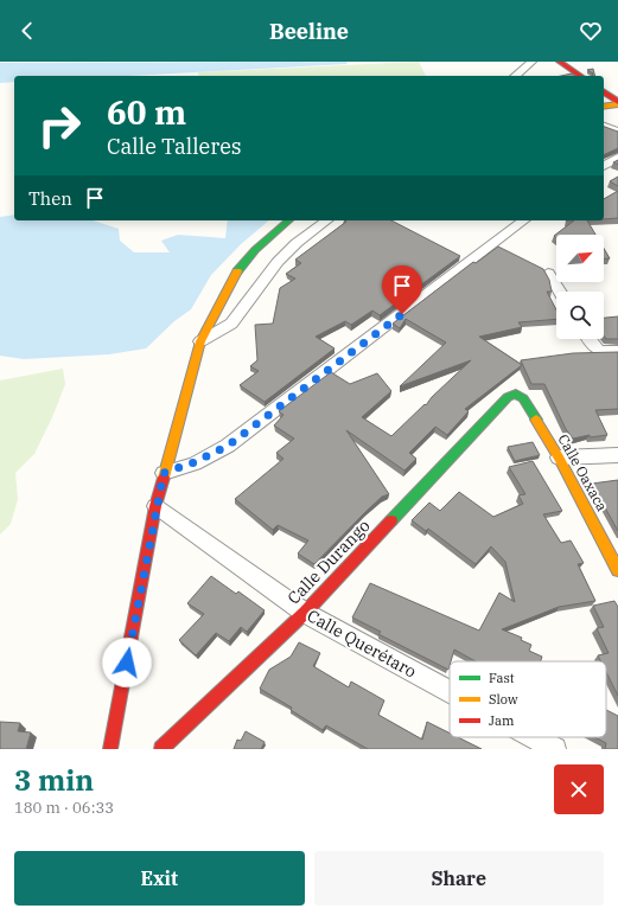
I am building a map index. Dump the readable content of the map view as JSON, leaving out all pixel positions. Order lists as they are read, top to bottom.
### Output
{
  "streets": {
    "main road": ["Calle Oaxaca", "Calle Durango"],
    "street": ["Calle Querétaro"]
  },
  "crossings": [
    ["Calle Oaxaca", "Calle Durango"],
    ["Calle Durango", "Calle Querétaro"]
  ],
  "legend": ["Fast", "Slow", "Jam"],
  "north": "top right",
  "page": {
    "header": "Beeline",
    "turn": ["60 m", "Calle Talleres"],
    "then": "Then",
    "heading": ["3 min", "180 m · 06:33"],
    "buttons": ["Exit", "Share"]
  }
}
